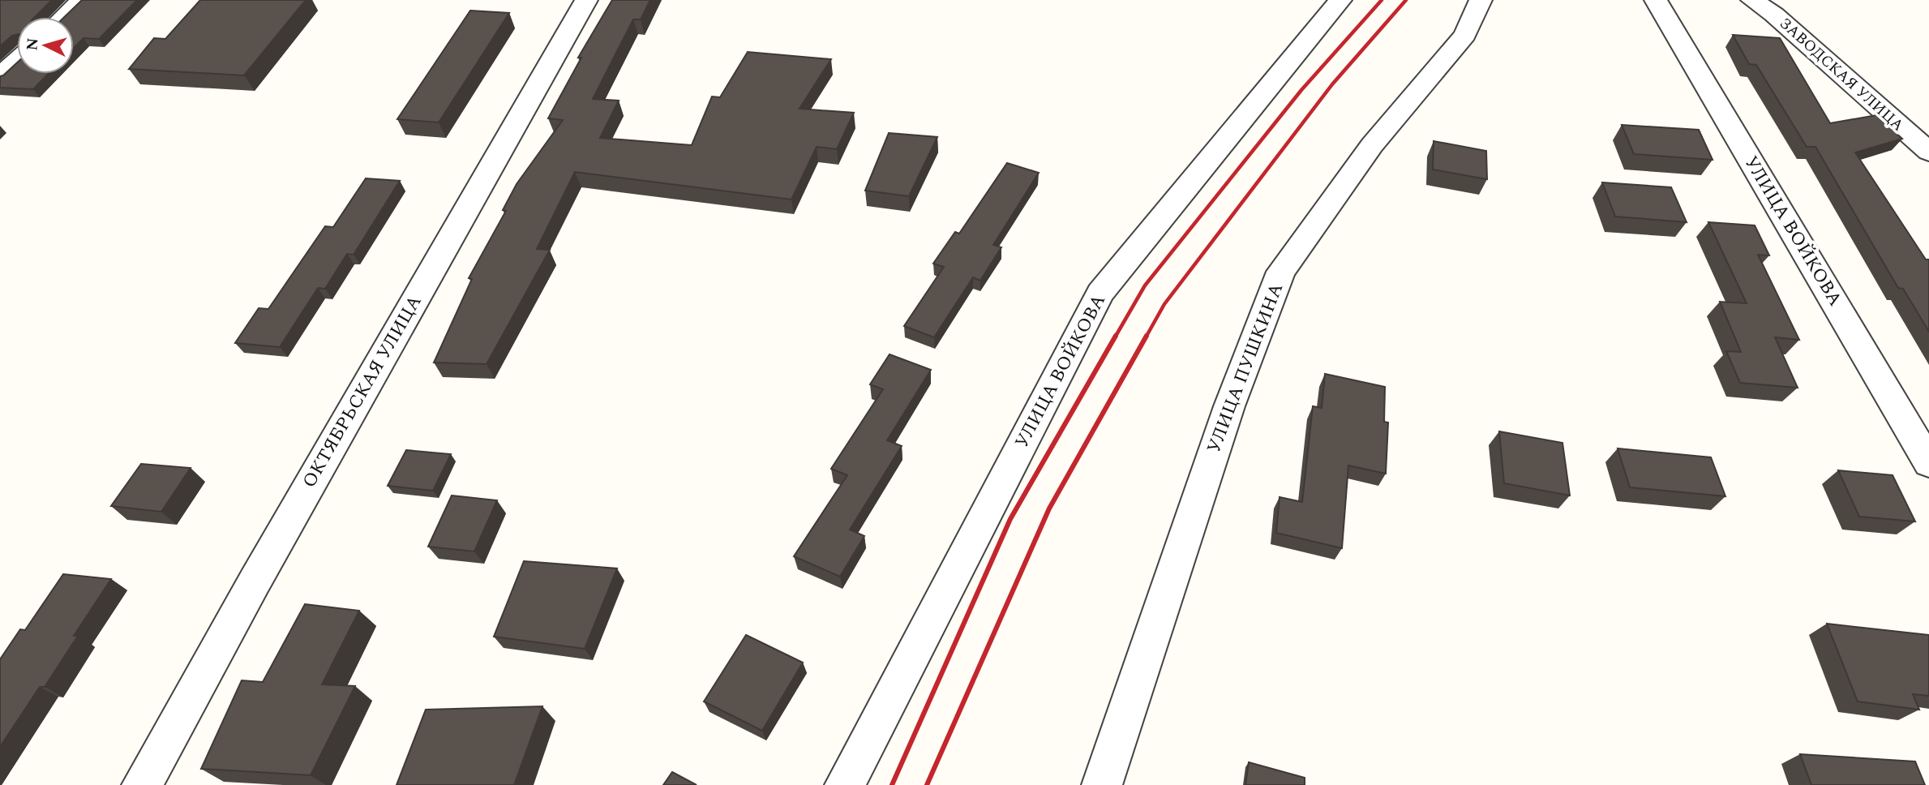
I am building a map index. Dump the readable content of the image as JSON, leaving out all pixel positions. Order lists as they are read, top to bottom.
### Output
{
  "streets": {
    "street": [
      "ЗАВОДСКАЯ УЛИЦА",
      "УЛИЦА ВОЙКОВА",
      "УЛИЦА ПУШКИНА",
      "ОКТЯБРЬСКАЯ УЛИЦА"
    ]
  },
  "north": "left"
}
